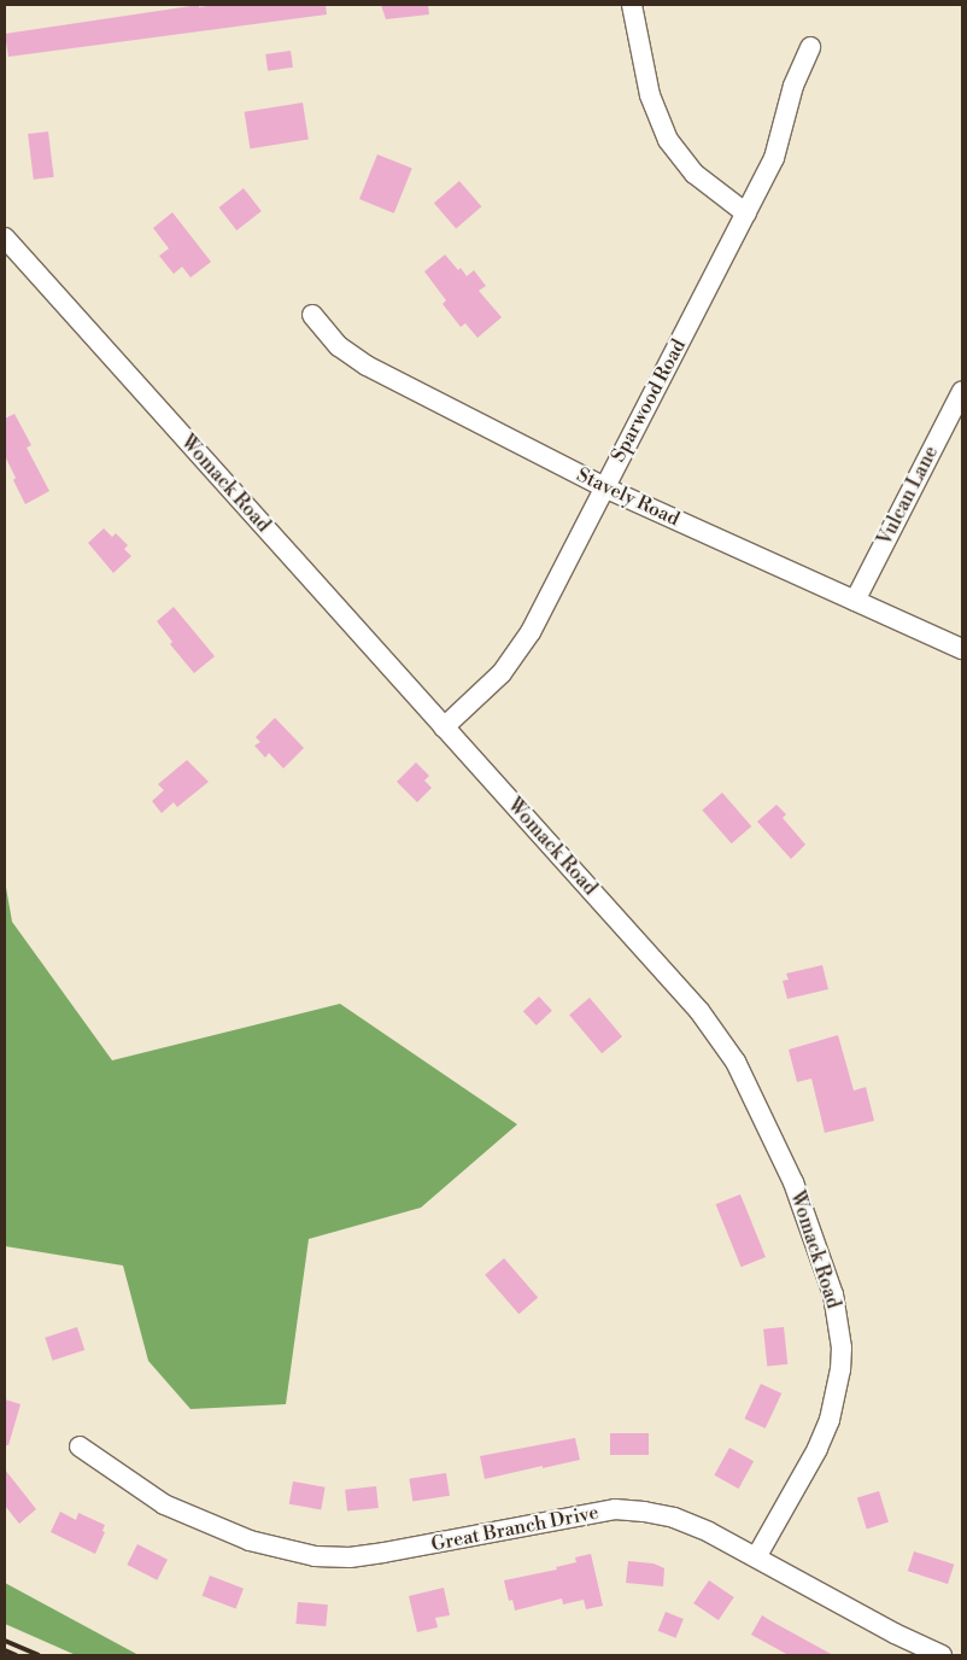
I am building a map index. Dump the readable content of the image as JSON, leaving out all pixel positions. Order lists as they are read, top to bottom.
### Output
{
  "streets": {
    "street": [
      "Sparwood Road",
      "Womack Road",
      "Vulcan Lane",
      "Stavely Road",
      "Great Branch Drive"
    ]
  },
  "crossings": [
    ["Sparwood Road", "Womack Road"],
    ["Sparwood Road", "Stavely Road"],
    ["Womack Road", "Great Branch Drive"],
    ["Vulcan Lane", "Stavely Road"]
  ]
}
